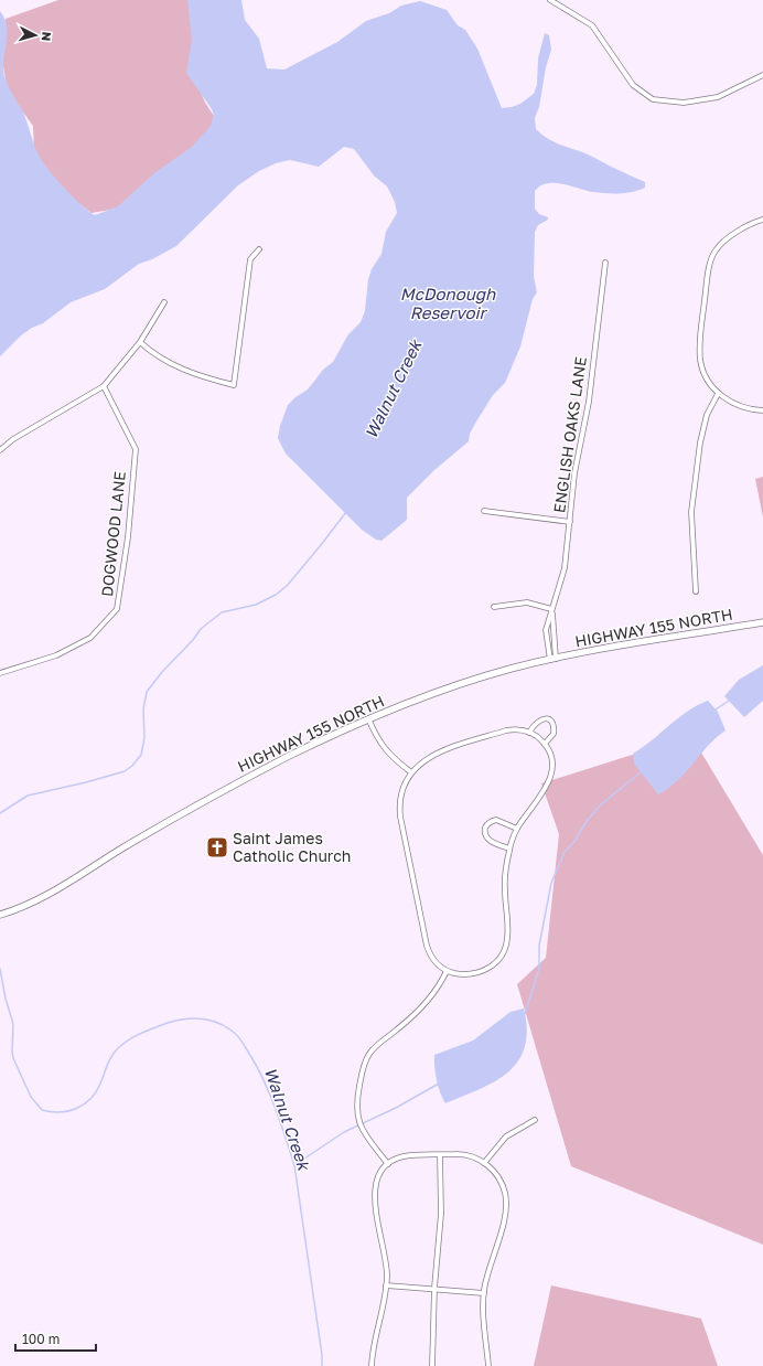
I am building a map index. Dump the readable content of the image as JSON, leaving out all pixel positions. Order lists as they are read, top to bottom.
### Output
{
  "streets": {
    "main road": ["HIGHWAY 155 NORTH"],
    "street": ["ENGLISH OAKS LANE", "DOGWOOD LANE"]
  },
  "crossings": [
    ["ENGLISH OAKS LANE", "HIGHWAY 155 NORTH"]
  ],
  "water": ["McDonough Reservoir", "Walnut Creek"],
  "places": {
    "church": ["Saint James Catholic Church"]
  },
  "scale_bar": "100 m",
  "north": "right"
}
